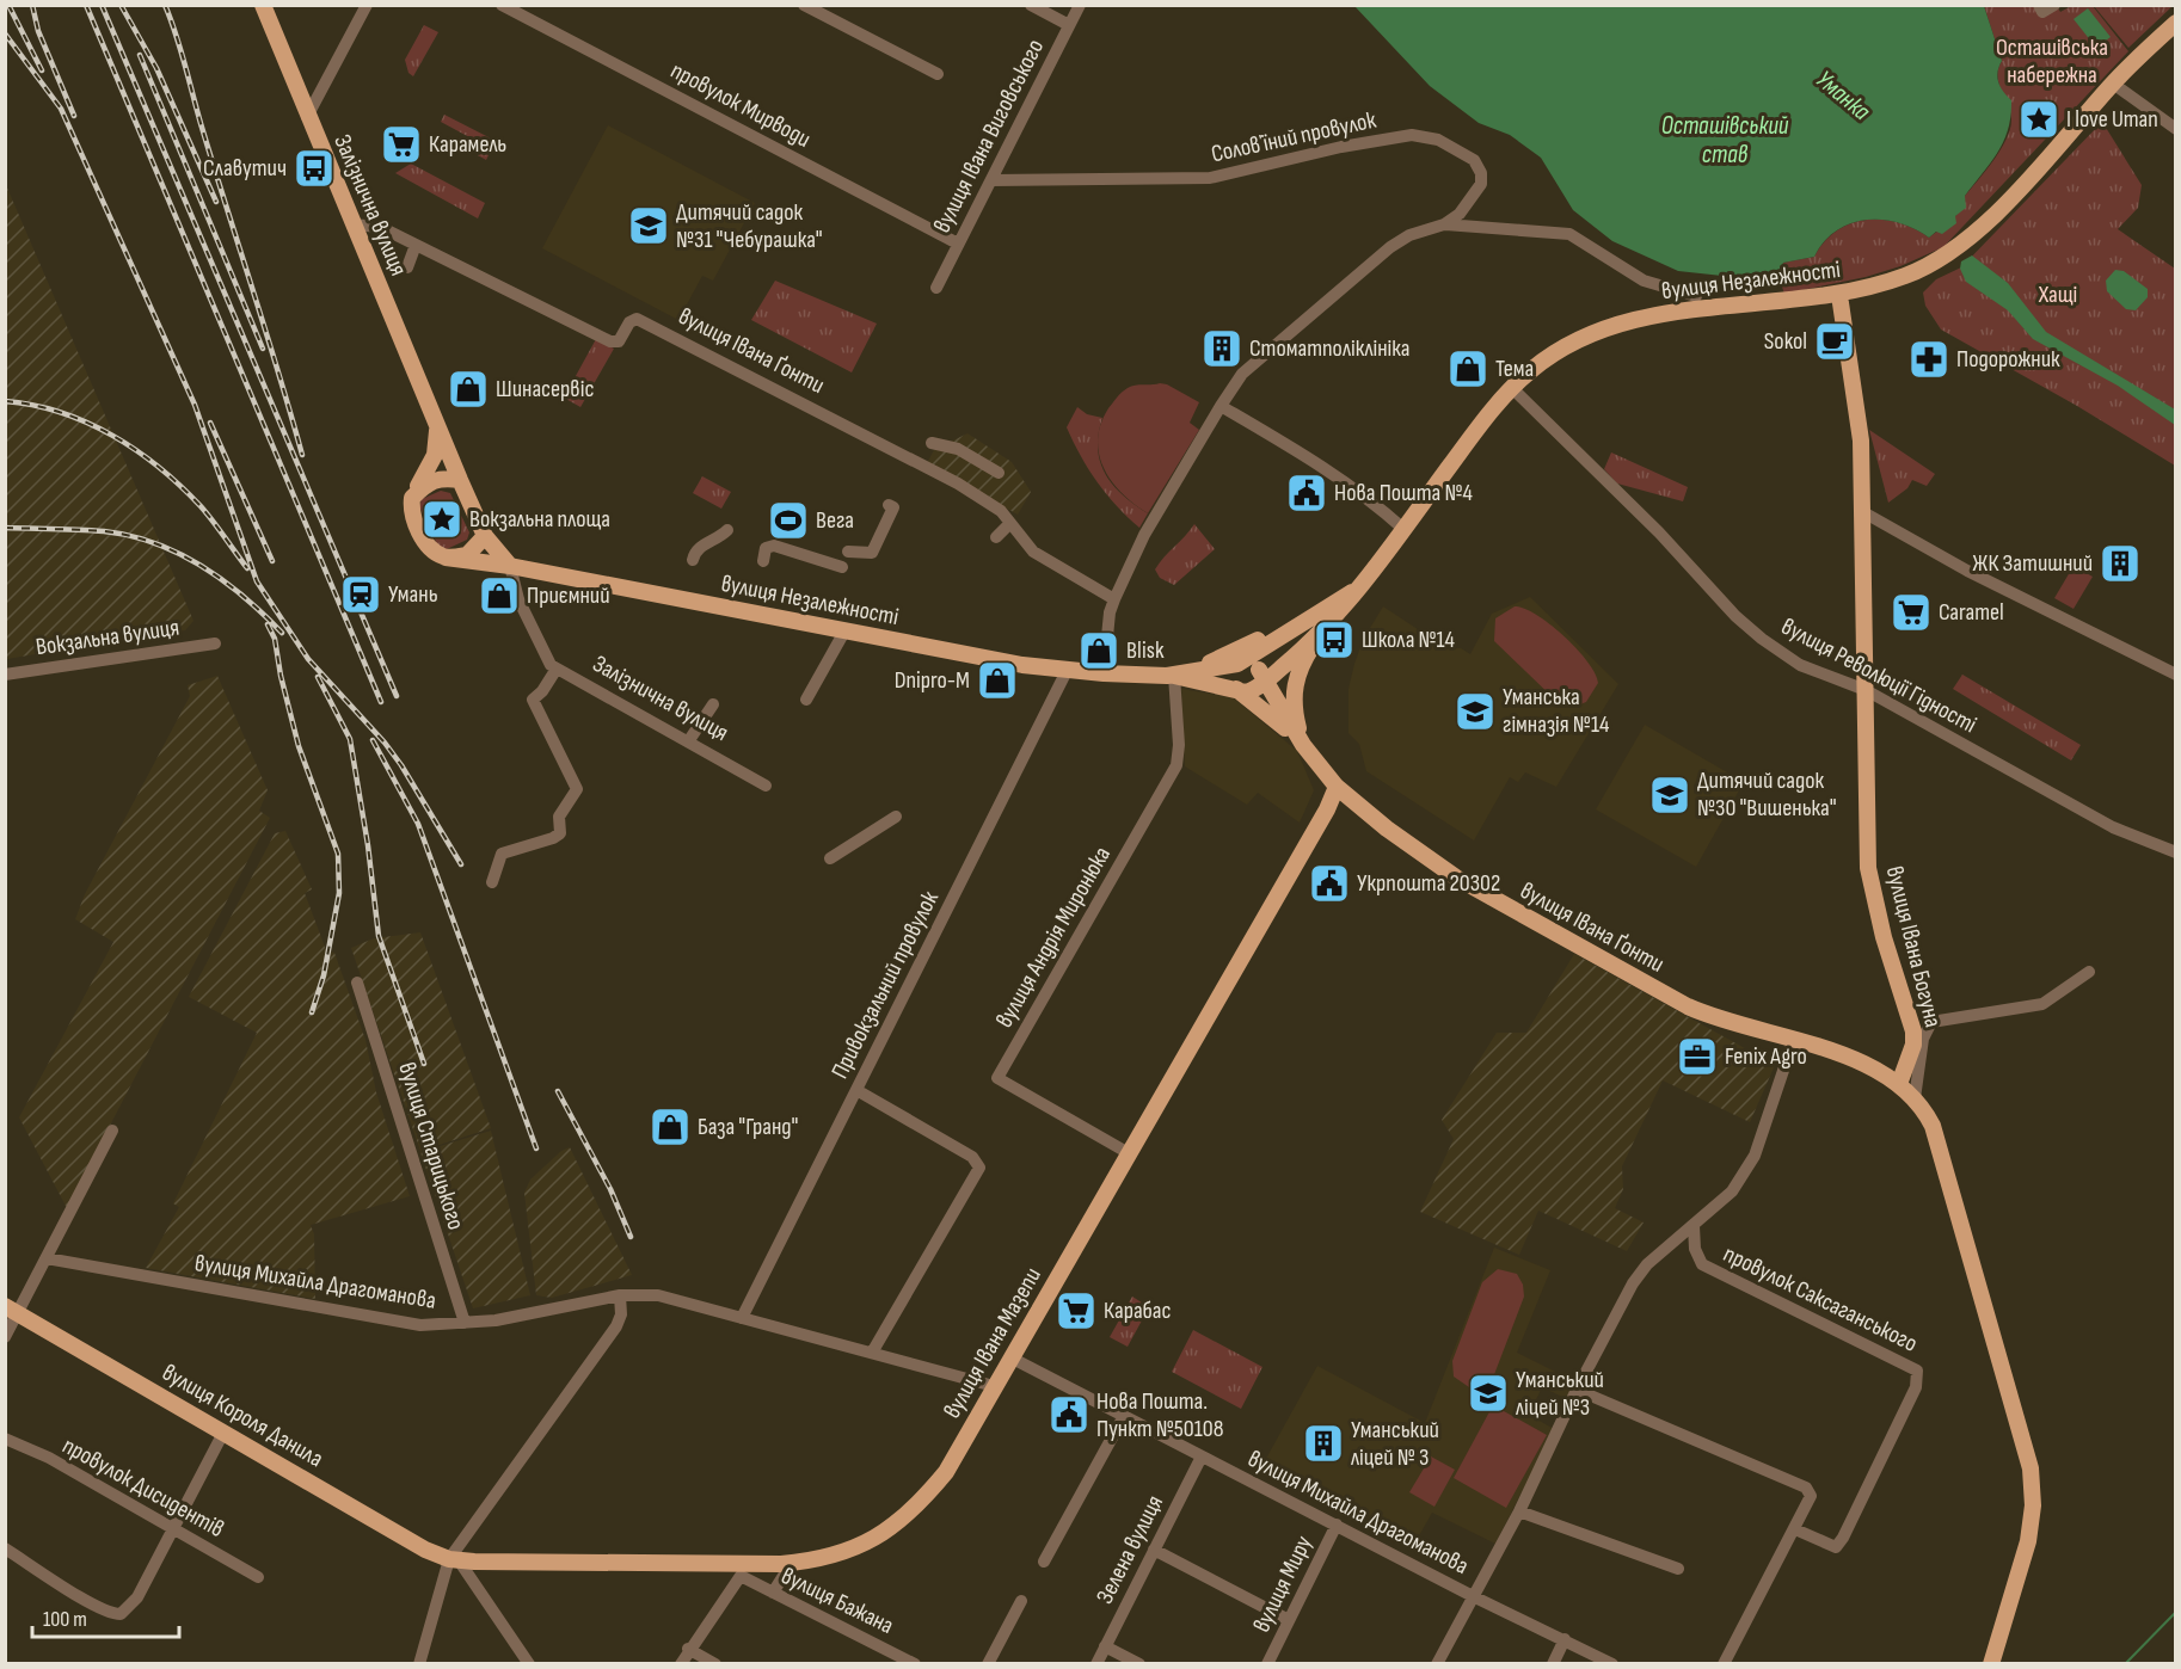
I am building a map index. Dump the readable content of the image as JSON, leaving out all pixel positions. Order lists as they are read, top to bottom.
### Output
{
  "streets": {
    "main road": [
      "Залізнична вулиця",
      "вулиця Незалежності",
      "вулиця Івана Ґонти",
      "вулиця Івана Богуна",
      "вулиця Івана Мазепи",
      "вулиця Короля Данила"
    ],
    "street": [
      "провулок Мирводи",
      "вулиця Івана Виговського",
      "Соловʼїний провулок",
      "Вокзальна вулиця",
      "вулиця Революції Гідності",
      "вулиця Андрія Миронюка",
      "Привокзальний провулок",
      "вулиця Старицького",
      "вулиця Михайла Драгоманова",
      "провулок Саксаганського",
      "провулок Дисидентів",
      "Зелена вулиця",
      "вулиця Миру",
      "вулиця Бажана"
    ]
  },
  "crossings": [
    ["провулок Мирводи", "вулиця Івана Виговського"],
    ["вулиця Івана Виговського", "Соловʼїний провулок"],
    ["Залізнична вулиця", "вулиця Незалежності"],
    ["Залізнична вулиця", "вулиця Івана Ґонти"],
    ["вулиця Незалежності", "вулиця Івана Ґонти"],
    ["вулиця Незалежності", "вулиця Революції Гідності"],
    ["вулиця Незалежності", "вулиця Андрія Миронюка"],
    ["вулиця Незалежності", "вулиця Івана Богуна"],
    ["вулиця Незалежності", "Привокзальний провулок"],
    ["вулиця Івана Ґонти", "вулиця Івана Богуна"],
    ["вулиця Івана Ґонти", "вулиця Івана Мазепи"],
    ["вулиця Революції Гідності", "вулиця Івана Богуна"],
    ["вулиця Андрія Миронюка", "вулиця Івана Мазепи"],
    ["Привокзальний провулок", "вулиця Михайла Драгоманова"],
    ["вулиця Старицького", "вулиця Михайла Драгоманова"],
    ["вулиця Михайла Драгоманова", "вулиця Івана Мазепи"],
    ["вулиця Михайла Драгоманова", "Зелена вулиця"],
    ["вулиця Михайла Драгоманова", "вулиця Миру"],
    ["вулиця Івана Мазепи", "вулиця Короля Данила"]
  ],
  "water": ["Уманка", "Осташівський став"],
  "parks": ["Осташівська набережна", "Хащі"],
  "places": {
    "place": ["I love Uman", "Вокзальна площа"],
    "supermarket": ["Карамель", "Caramel", "Карабас"],
    "bus stop": ["Славутич", "Школа №14"],
    "school or university": [
      "Дитячий садок №31 \"Чебурашка\"",
      "Уманська гімназія №14",
      "Дитячий садок №30 \"Вишенька\"",
      "Уманський ліцей №3"
    ],
    "cafe": ["Sokol"],
    "building": ["Стоматполіклініка", "ЖК Затишний", "Уманський ліцей № 3"],
    "pharmacy": ["Подорожник"],
    "shop": [
      "Тема",
      "Шинасервіс",
      "Приємний",
      "Blisk",
      "Dnipro-M",
      "База \"Гранд\""
    ],
    "public building": ["Нова Пошта №4", "Укрпошта 20302", "Нова Пошта. Пункт №50108"],
    "sports": ["Вега"],
    "station": ["Умань"],
    "office": ["Fenix Agro"]
  },
  "scale_bar": "100 m"
}
